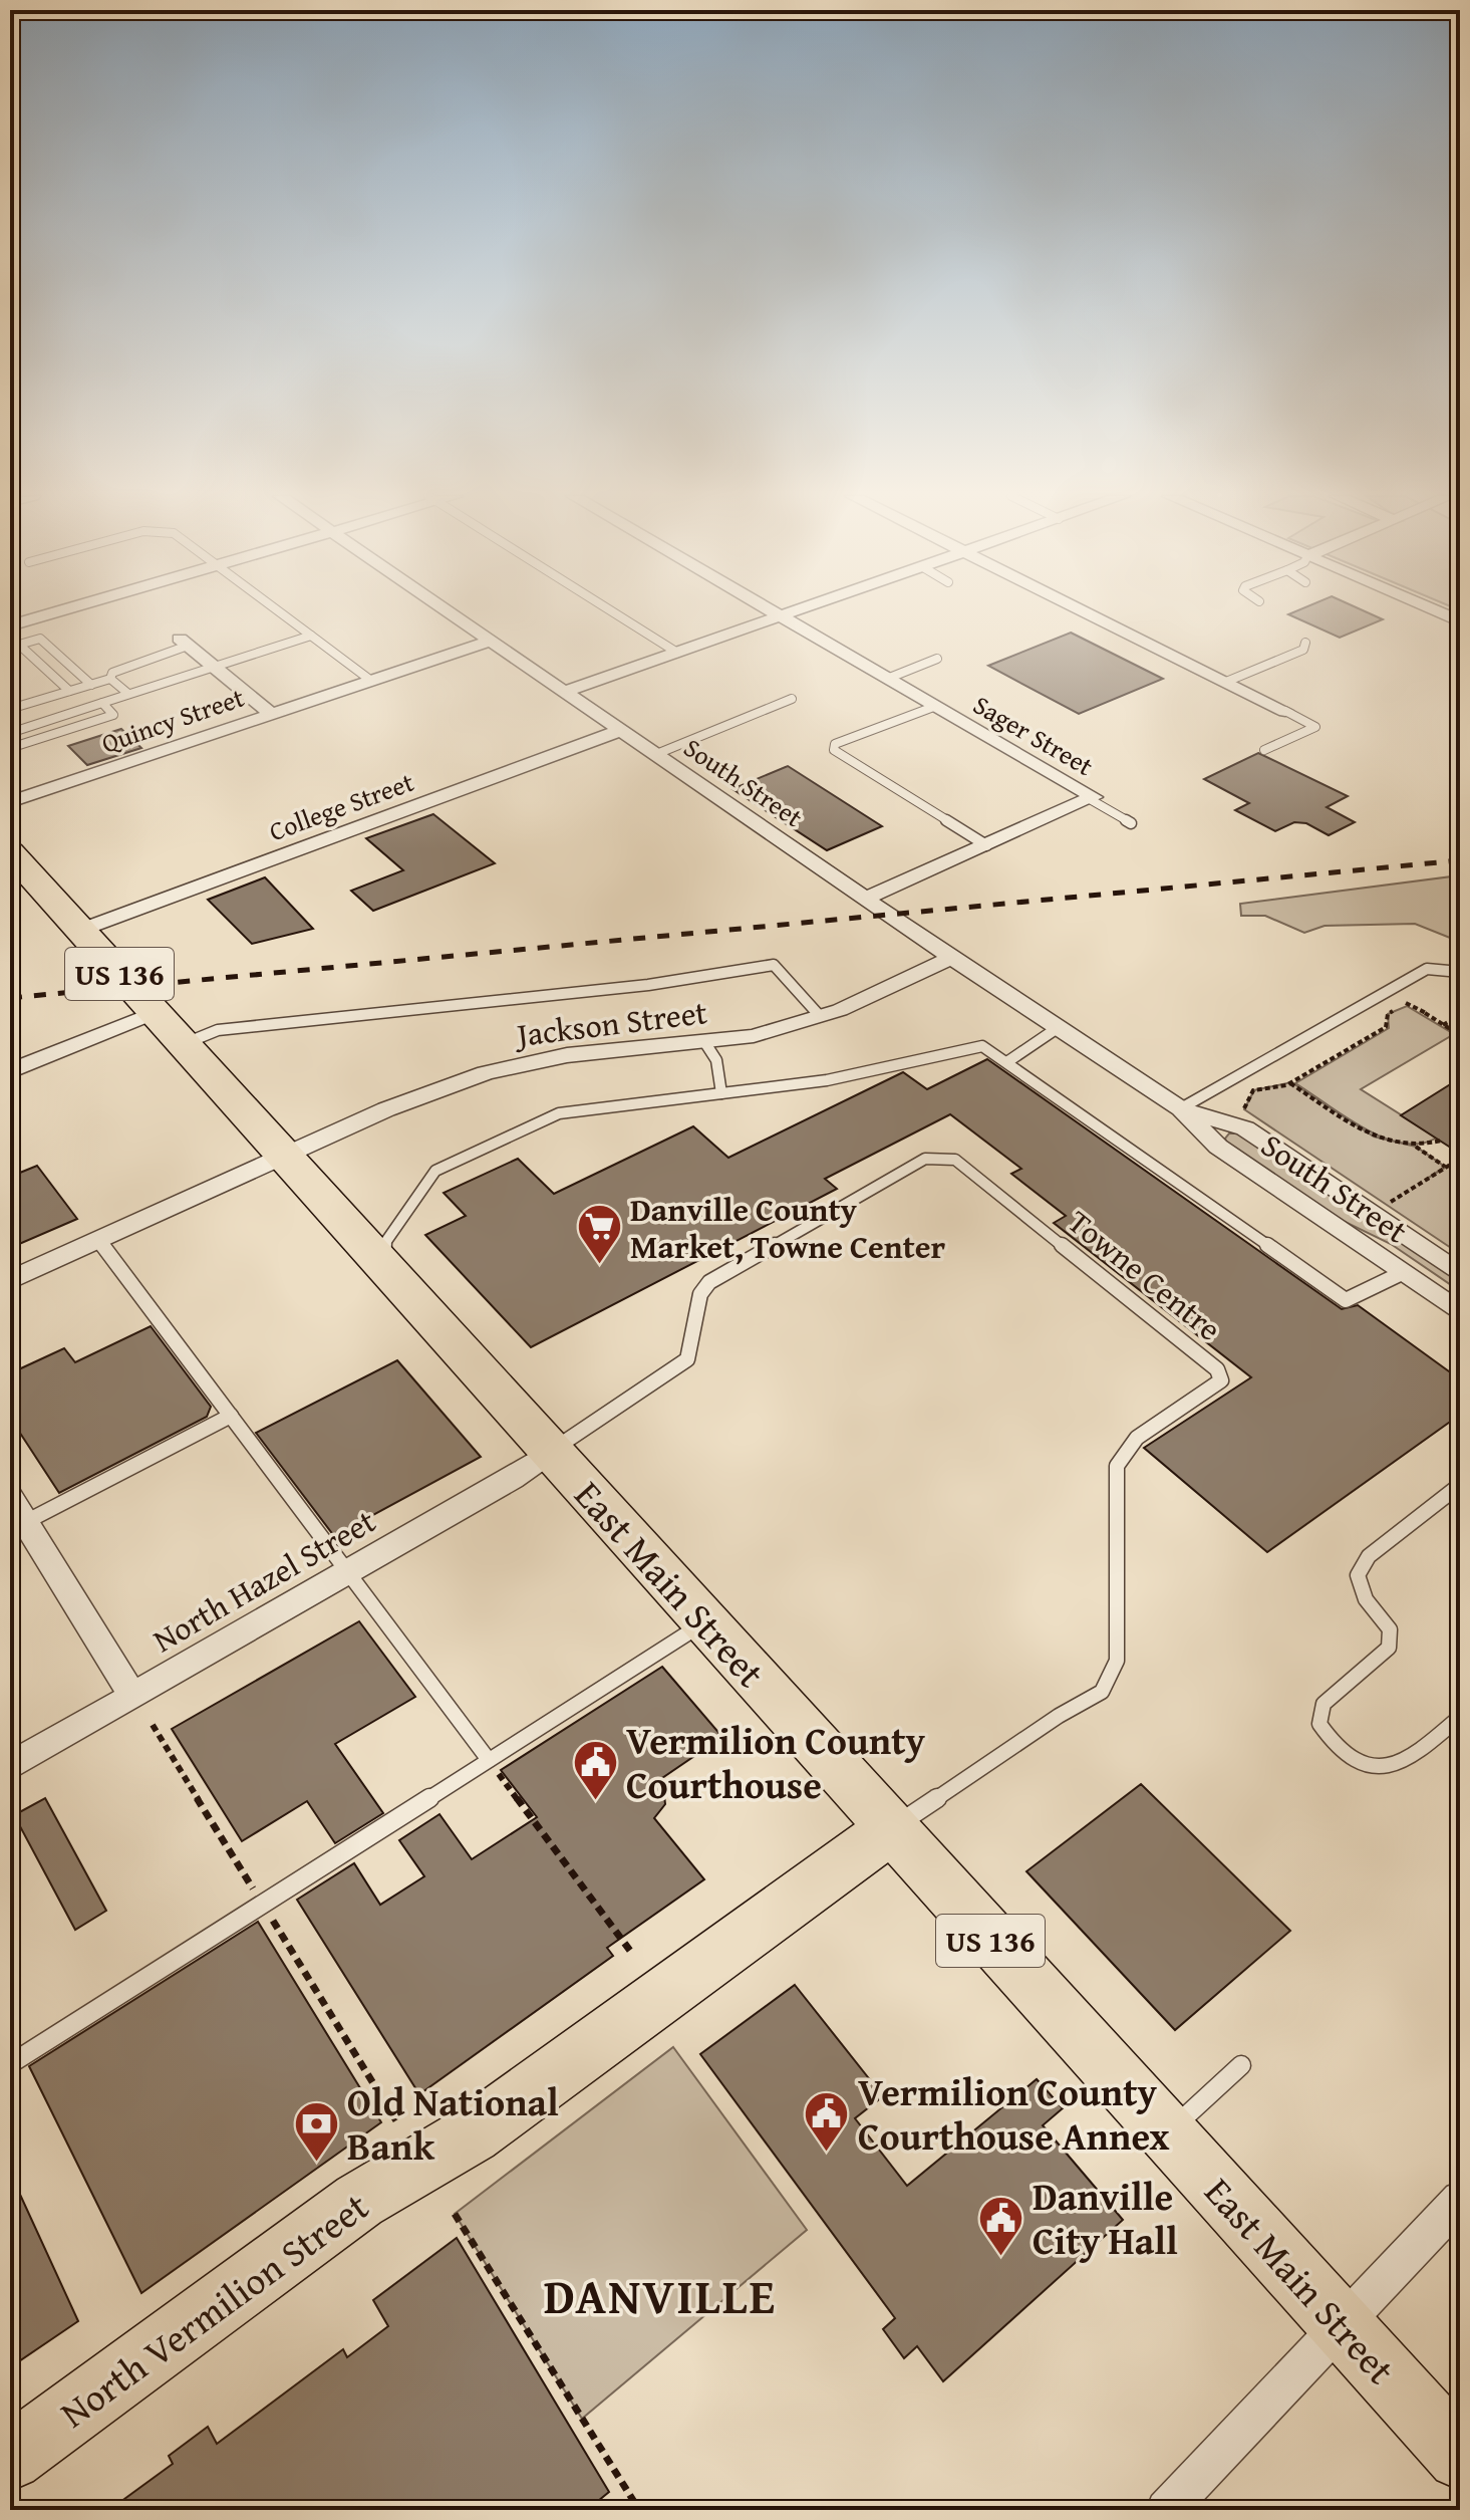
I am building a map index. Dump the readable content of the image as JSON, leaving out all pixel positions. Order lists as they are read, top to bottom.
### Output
{
  "streets": {
    "main road": ["US 136", "East Main Street", "North Vermilion Street"],
    "street": [
      "Quincy Street",
      "Sager Street",
      "South Street",
      "College Street",
      "Jackson Street",
      "North Hazel Street"
    ],
    "lane": ["Towne Centre"]
  },
  "crossings": [
    ["Quincy Street", "South Street"],
    ["South Street", "College Street"],
    ["South Street", "Jackson Street"],
    ["College Street", "East Main Street"],
    ["Jackson Street", "East Main Street"],
    ["Towne Centre", "North Hazel Street"],
    ["Towne Centre", "East Main Street"],
    ["Towne Centre", "North Vermilion Street"],
    ["North Hazel Street", "East Main Street"],
    ["East Main Street", "North Vermilion Street"]
  ],
  "districts": ["DANVILLE"],
  "places": {
    "supermarket": ["Danville County Market, Towne Center"],
    "public building": ["Vermilion County Courthouse", "Vermilion County Courthouse Annex", "Danville City Hall"],
    "bank": ["Old National Bank"]
  }
}
